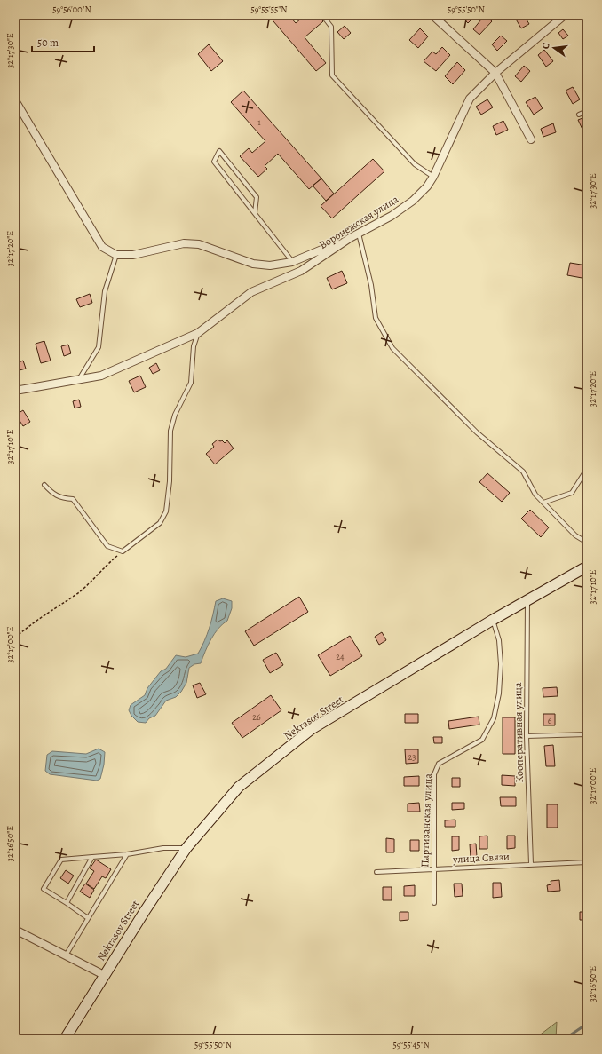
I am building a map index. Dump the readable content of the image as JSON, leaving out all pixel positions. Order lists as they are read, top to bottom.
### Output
{
  "streets": {
    "main road": ["Nekrasov Street"],
    "street": ["Воронежская улица"],
    "lane": ["Кооперативная улица", "Партизанская улица", "улица Связи"]
  },
  "crossings": [
    ["Nekrasov Street", "Кооперативная улица"],
    ["Nekrasov Street", "Партизанская улица"],
    ["Кооперативная улица", "улица Связи"],
    ["Партизанская улица", "улица Связи"]
  ],
  "house_numbers": [
    "1",
    "24",
    "26",
    "6",
    "23"
  ],
  "scale_bar": "50 m",
  "north": "left",
  "coordinates": [
    "59°56'00\"N",
    "59°55'55\"N",
    "59°55'50\"N",
    "32°17'30\"E",
    "32°17'20\"E",
    "32°17'10\"E",
    "32°17'00\"E",
    "32°16'50\"E",
    "59°55'45\"N"
  ]
}
